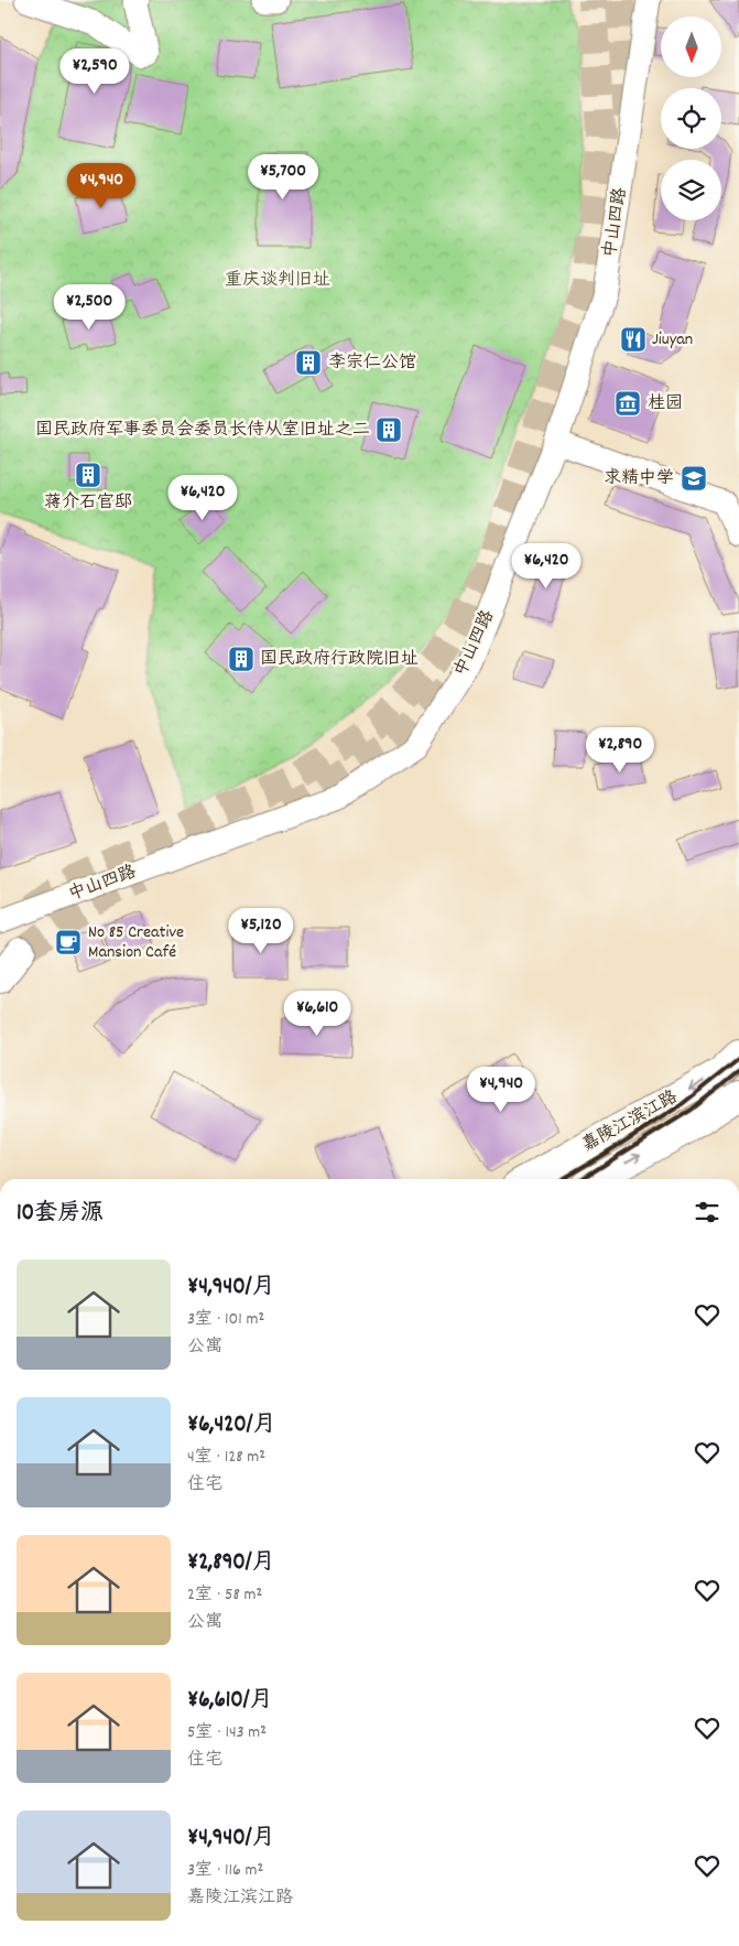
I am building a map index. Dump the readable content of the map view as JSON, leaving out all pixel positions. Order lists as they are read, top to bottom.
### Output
{
  "streets": {
    "main road": ["嘉陵江滨江路"],
    "street": ["中山四路"]
  },
  "parks": ["重庆谈判旧址"],
  "places": {
    "restaurant": ["Jiuyan"],
    "building": [
      "李宗仁公馆",
      "国民政府军事委员会委员长侍从室旧址之二",
      "蒋介石官邸",
      "国民政府行政院旧址"
    ],
    "museum": ["桂园"],
    "school or university": ["求精中学"],
    "cafe": ["No 85 Creative Mansion Café"]
  },
  "north": "bottom",
  "page": {
    "price": [
      "¥2,590",
      "¥5,700",
      "¥4,940",
      "¥2,500",
      "¥6,420",
      "¥6,420",
      "¥2,890",
      "¥5,120",
      "¥6,610",
      "¥4,940"
    ],
    "heading": "10套房源",
    "list": [
      {
        "name": "¥4,940/月",
        "note": "3室 · 101 m² · 公寓"
      },
      {
        "name": "¥6,420/月",
        "note": "4室 · 128 m² · 住宅"
      },
      {
        "name": "¥2,890/月",
        "note": "2室 · 58 m² · 公寓"
      },
      {
        "name": "¥6,610/月",
        "note": "5室 · 143 m² · 住宅"
      },
      {
        "name": "¥4,940/月",
        "note": "3室 · 116 m² · 嘉陵江滨江路"
      }
    ]
  }
}
